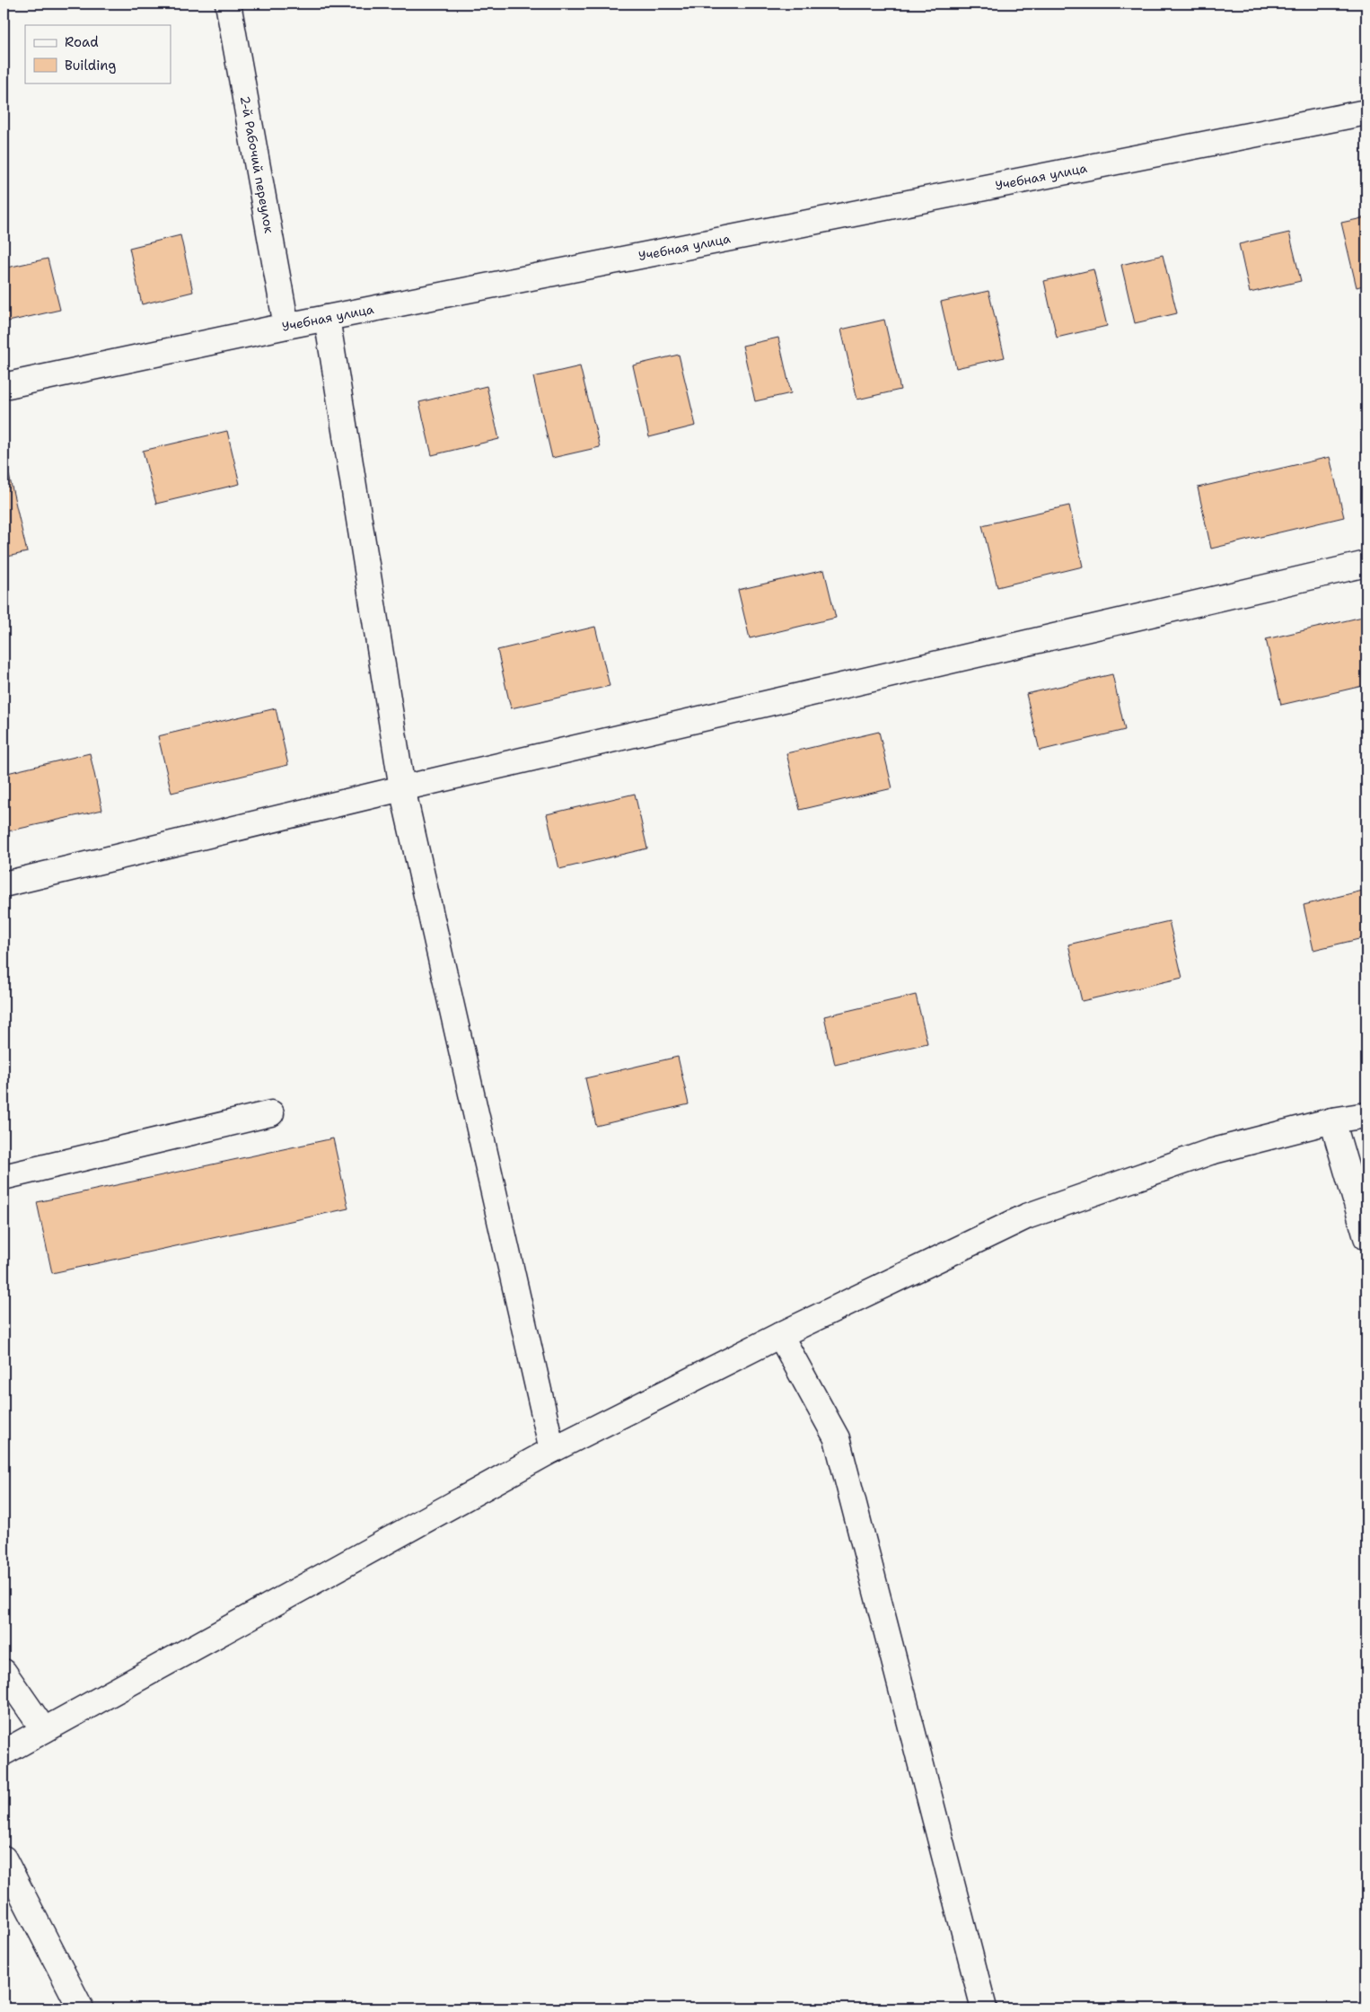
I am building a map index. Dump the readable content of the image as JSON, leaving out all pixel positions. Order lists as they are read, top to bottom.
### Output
{
  "streets": {
    "street": ["2-й Рабочий переулок", "Учебная улица"]
  },
  "crossings": [
    ["2-й Рабочий переулок", "Учебная улица"]
  ],
  "legend": ["Road", "Building"]
}
